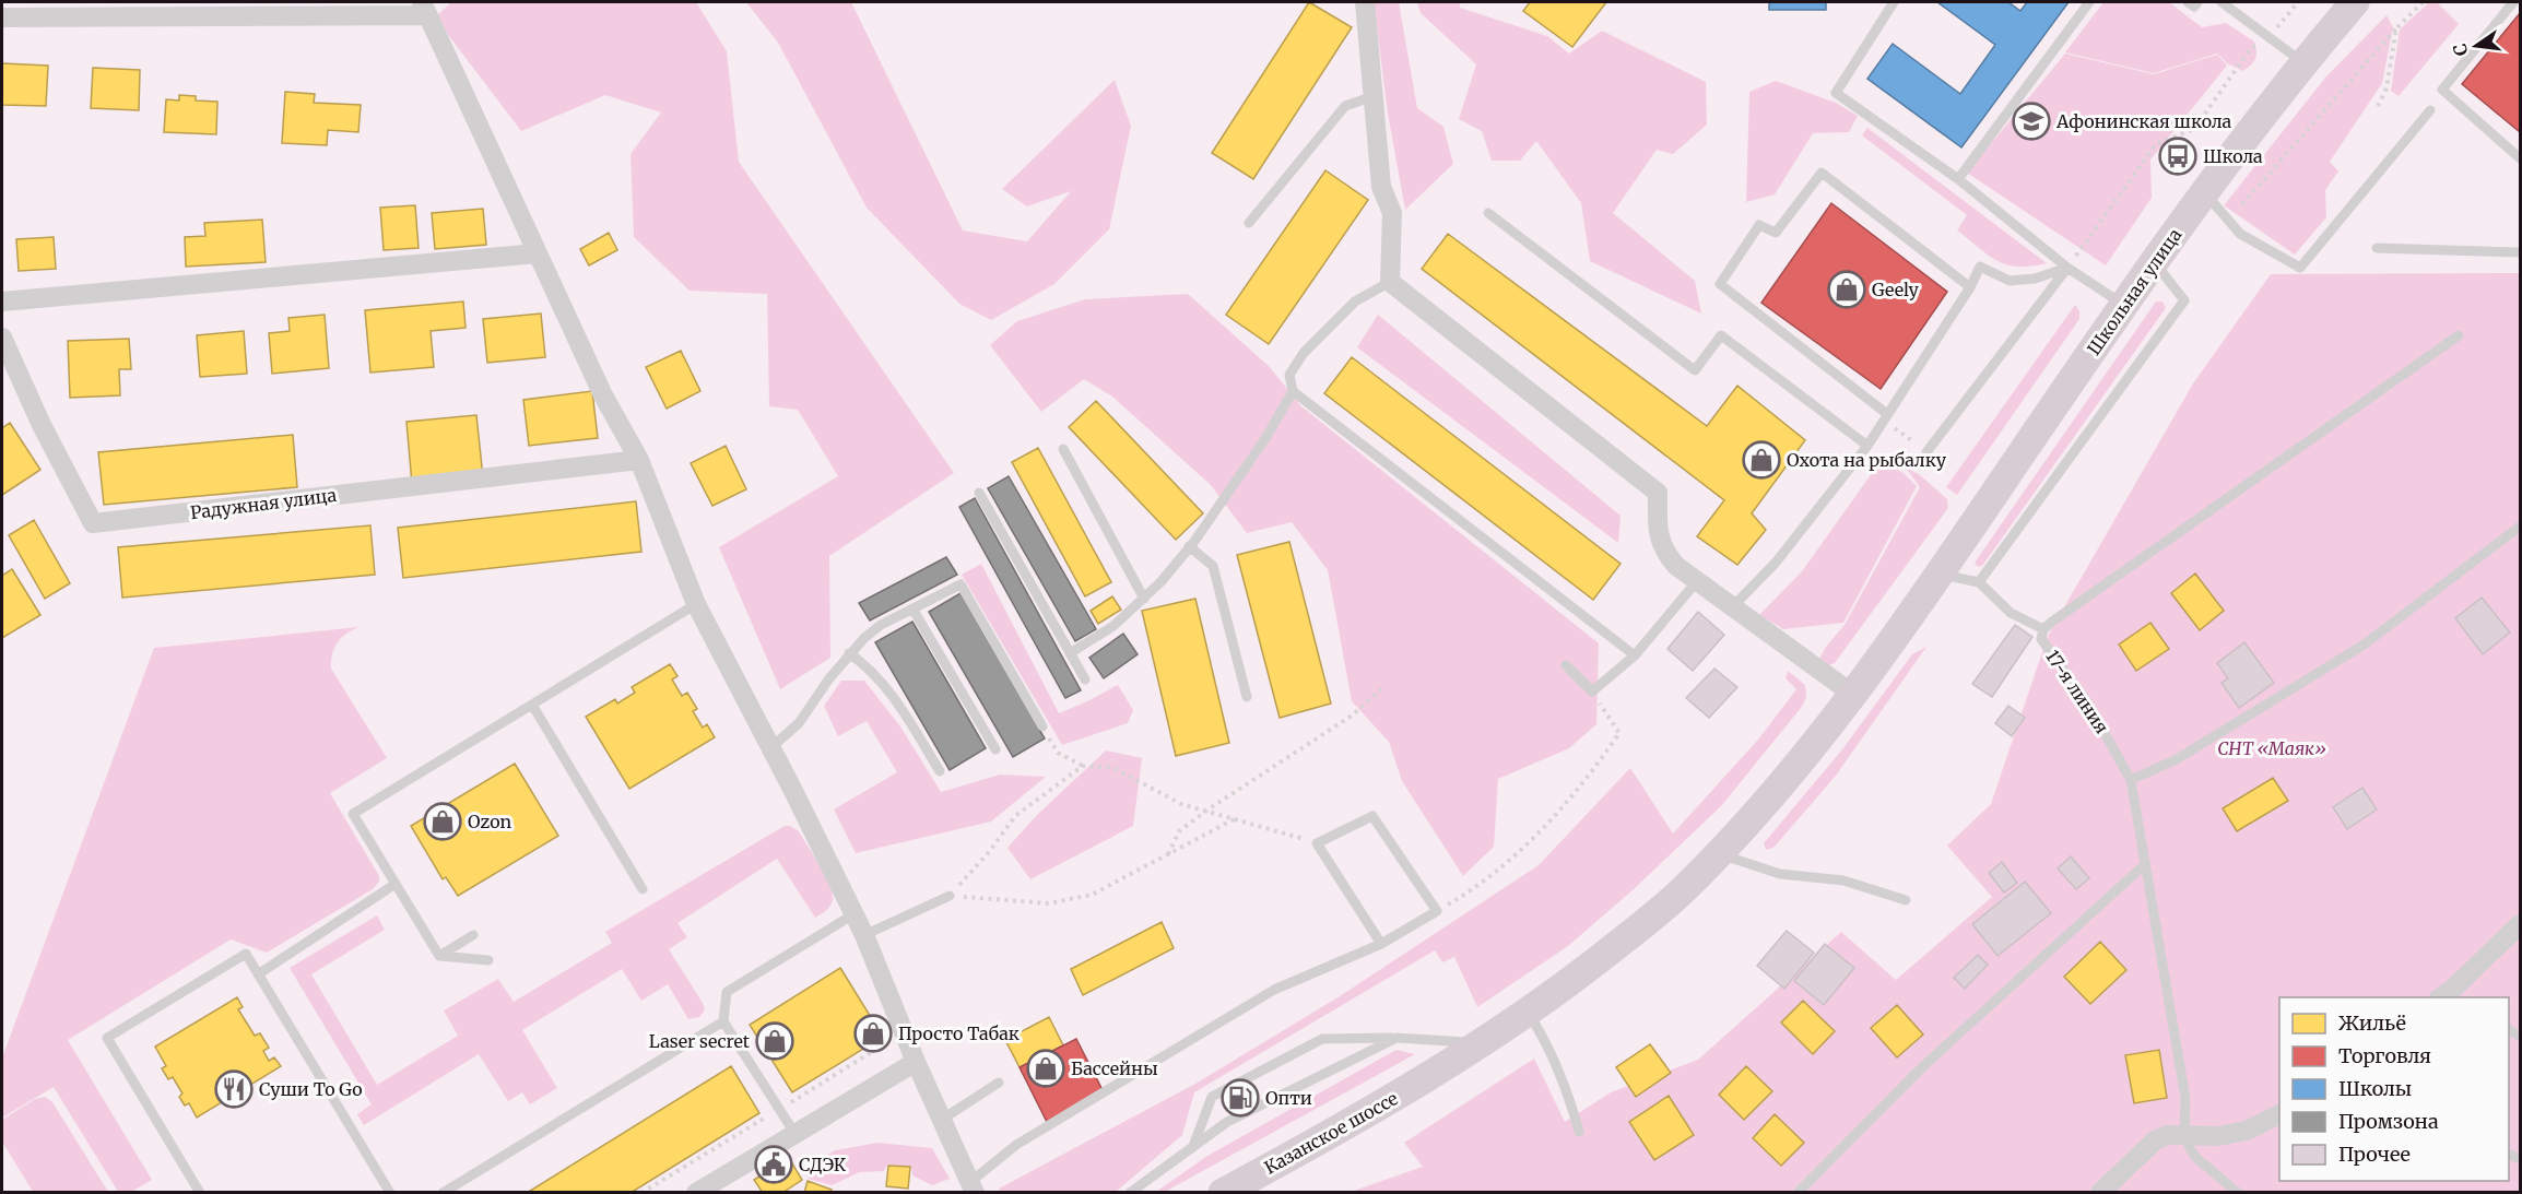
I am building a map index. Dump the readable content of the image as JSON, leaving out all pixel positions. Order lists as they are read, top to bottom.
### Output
{
  "streets": {
    "main road": ["Школьная улица", "Казанское шоссе"],
    "street": ["Радужная улица"],
    "lane": ["17-я линия"]
  },
  "crossings": [
    ["Школьная улица", "Казанское шоссе"]
  ],
  "parks": ["СНТ «Маяк»"],
  "places": {
    "school or university": ["Афонинская школа"],
    "bus stop": ["Школа"],
    "shop": [
      "Geely",
      "Охота на рыбалку",
      "Ozon",
      "Просто Табак",
      "Laser secret",
      "Бассейны"
    ],
    "restaurant": ["Суши To Go"],
    "fuel station": ["Опти"],
    "public building": ["СДЭК"]
  },
  "legend": [
    "Жильё",
    "Торговля",
    "Школы",
    "Промзона",
    "Прочее"
  ],
  "north": "left"
}
